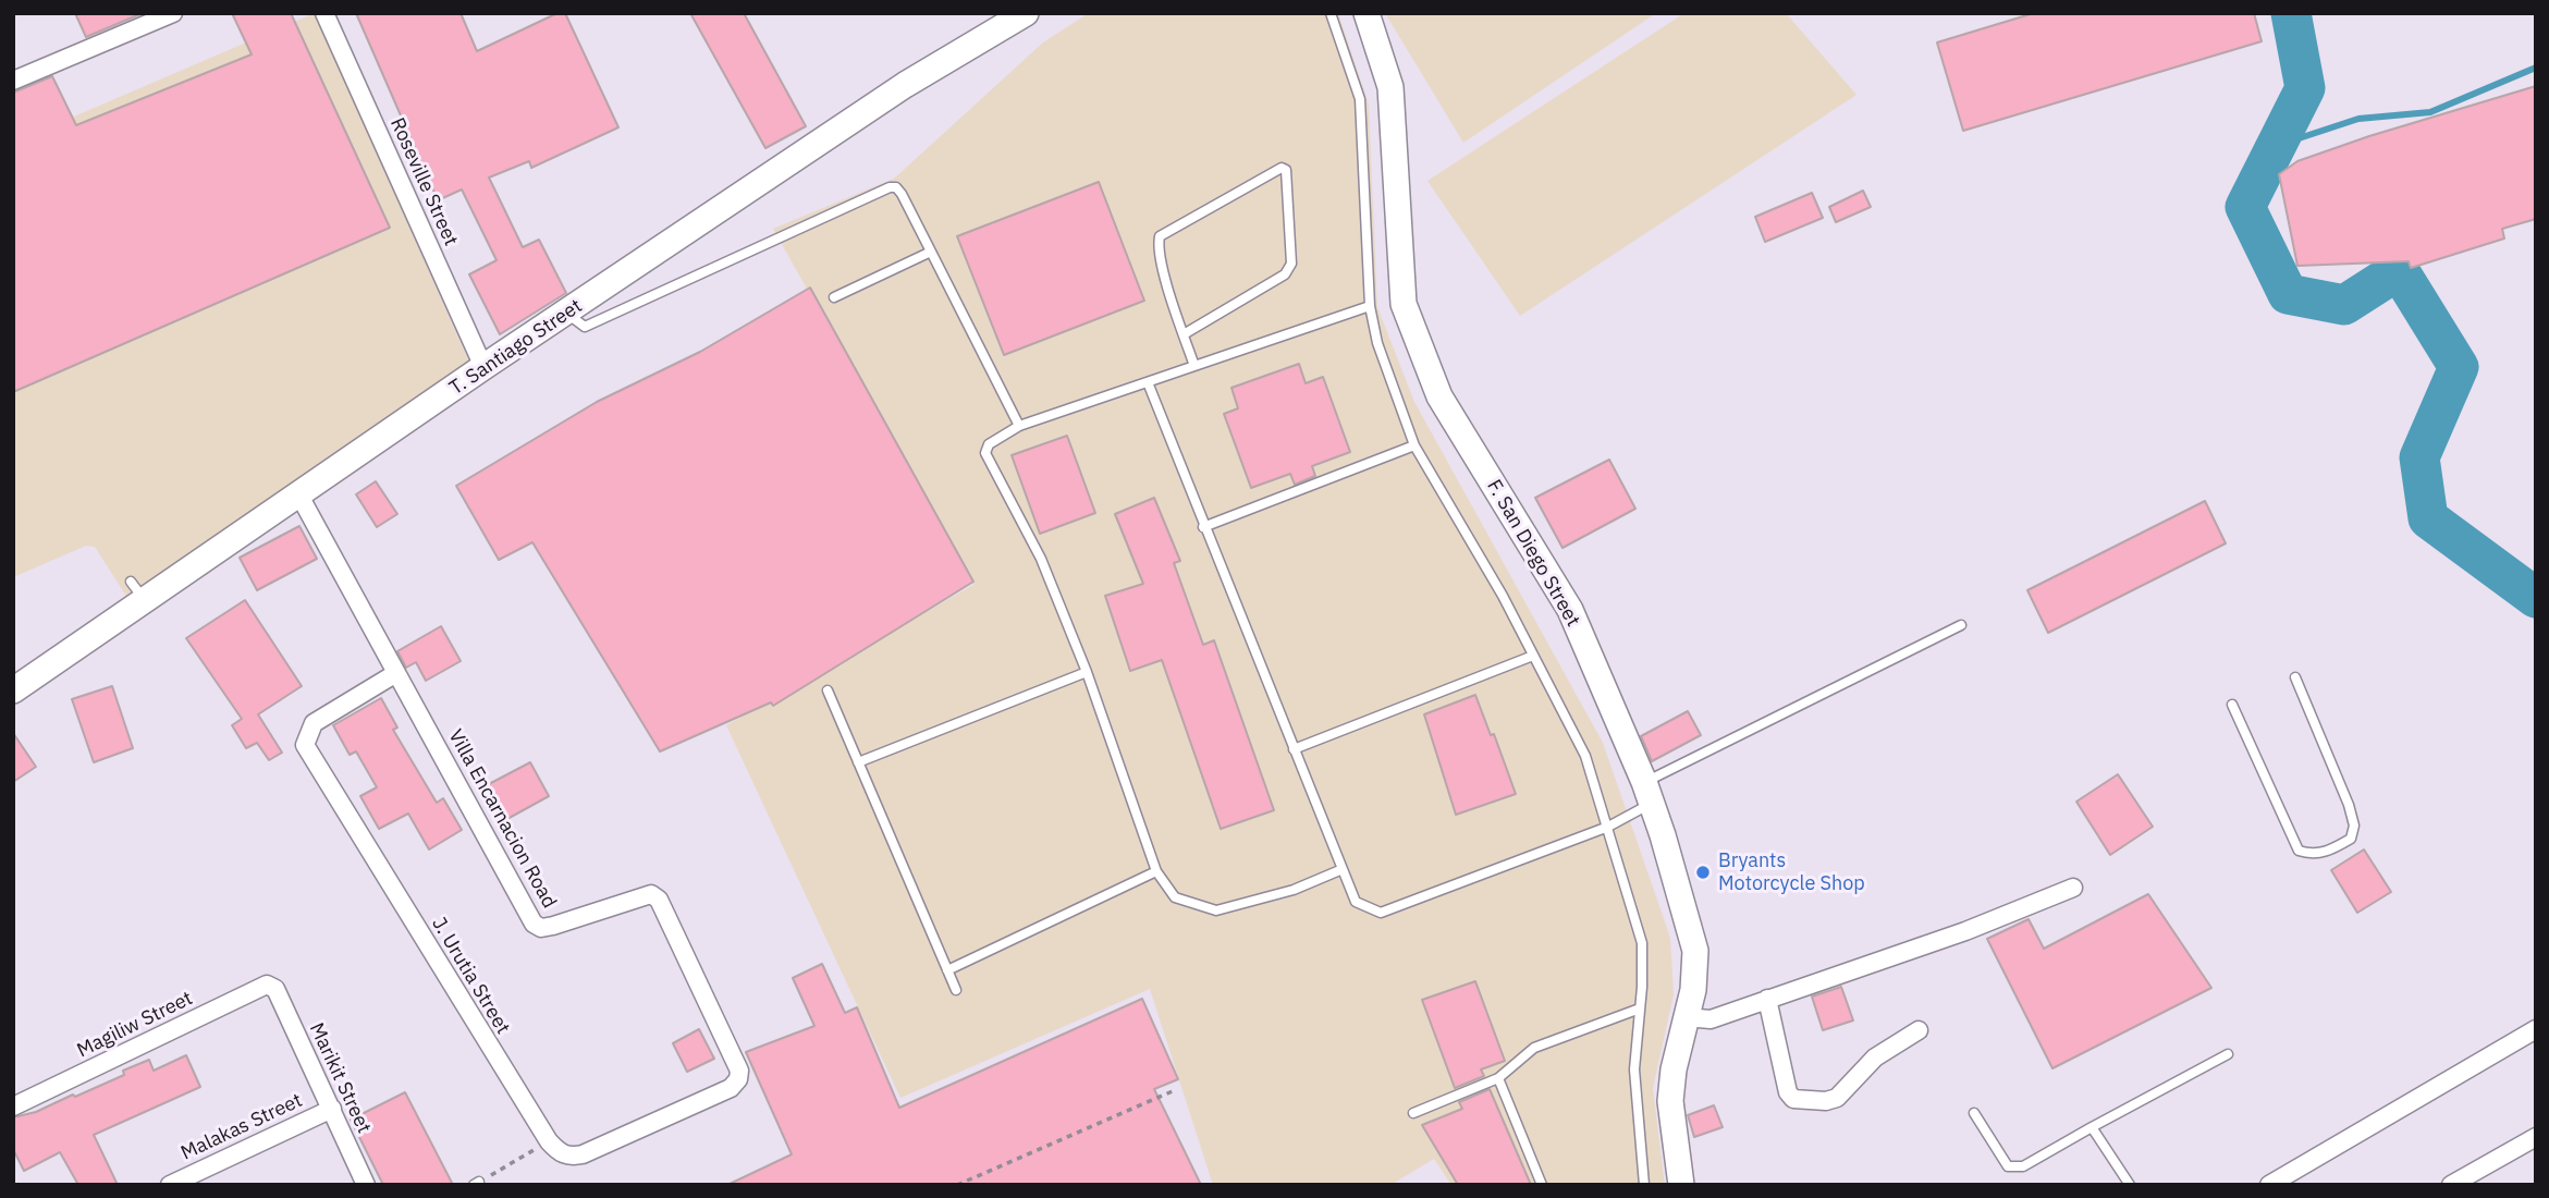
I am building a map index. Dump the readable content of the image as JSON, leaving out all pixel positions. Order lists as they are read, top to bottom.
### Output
{
  "streets": {
    "main road": ["T. Santiago Street", "F. San Diego Street"],
    "street": [
      "Roseville Street",
      "Villa Encarnacion Road",
      "J. Urutia Street",
      "Magiliw Street",
      "Marikit Street",
      "Malakas Street"
    ]
  },
  "crossings": [
    ["Roseville Street", "T. Santiago Street"],
    ["T. Santiago Street", "Villa Encarnacion Road"],
    ["Villa Encarnacion Road", "J. Urutia Street"],
    ["Magiliw Street", "Marikit Street"],
    ["Marikit Street", "Malakas Street"]
  ],
  "places": ["Bryants Motorcycle Shop"]
}
